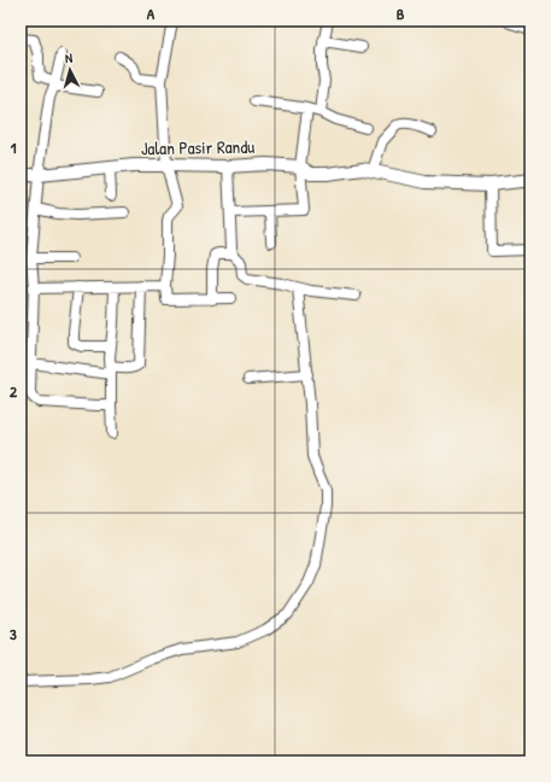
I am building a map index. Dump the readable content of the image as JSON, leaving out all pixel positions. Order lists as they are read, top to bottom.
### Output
{
  "streets": {
    "street": ["Jalan Pasir Randu"]
  },
  "north": "top",
  "grid": {
    "columns": ["A", "B"],
    "rows": ["1", "2", "3"]
  }
}
